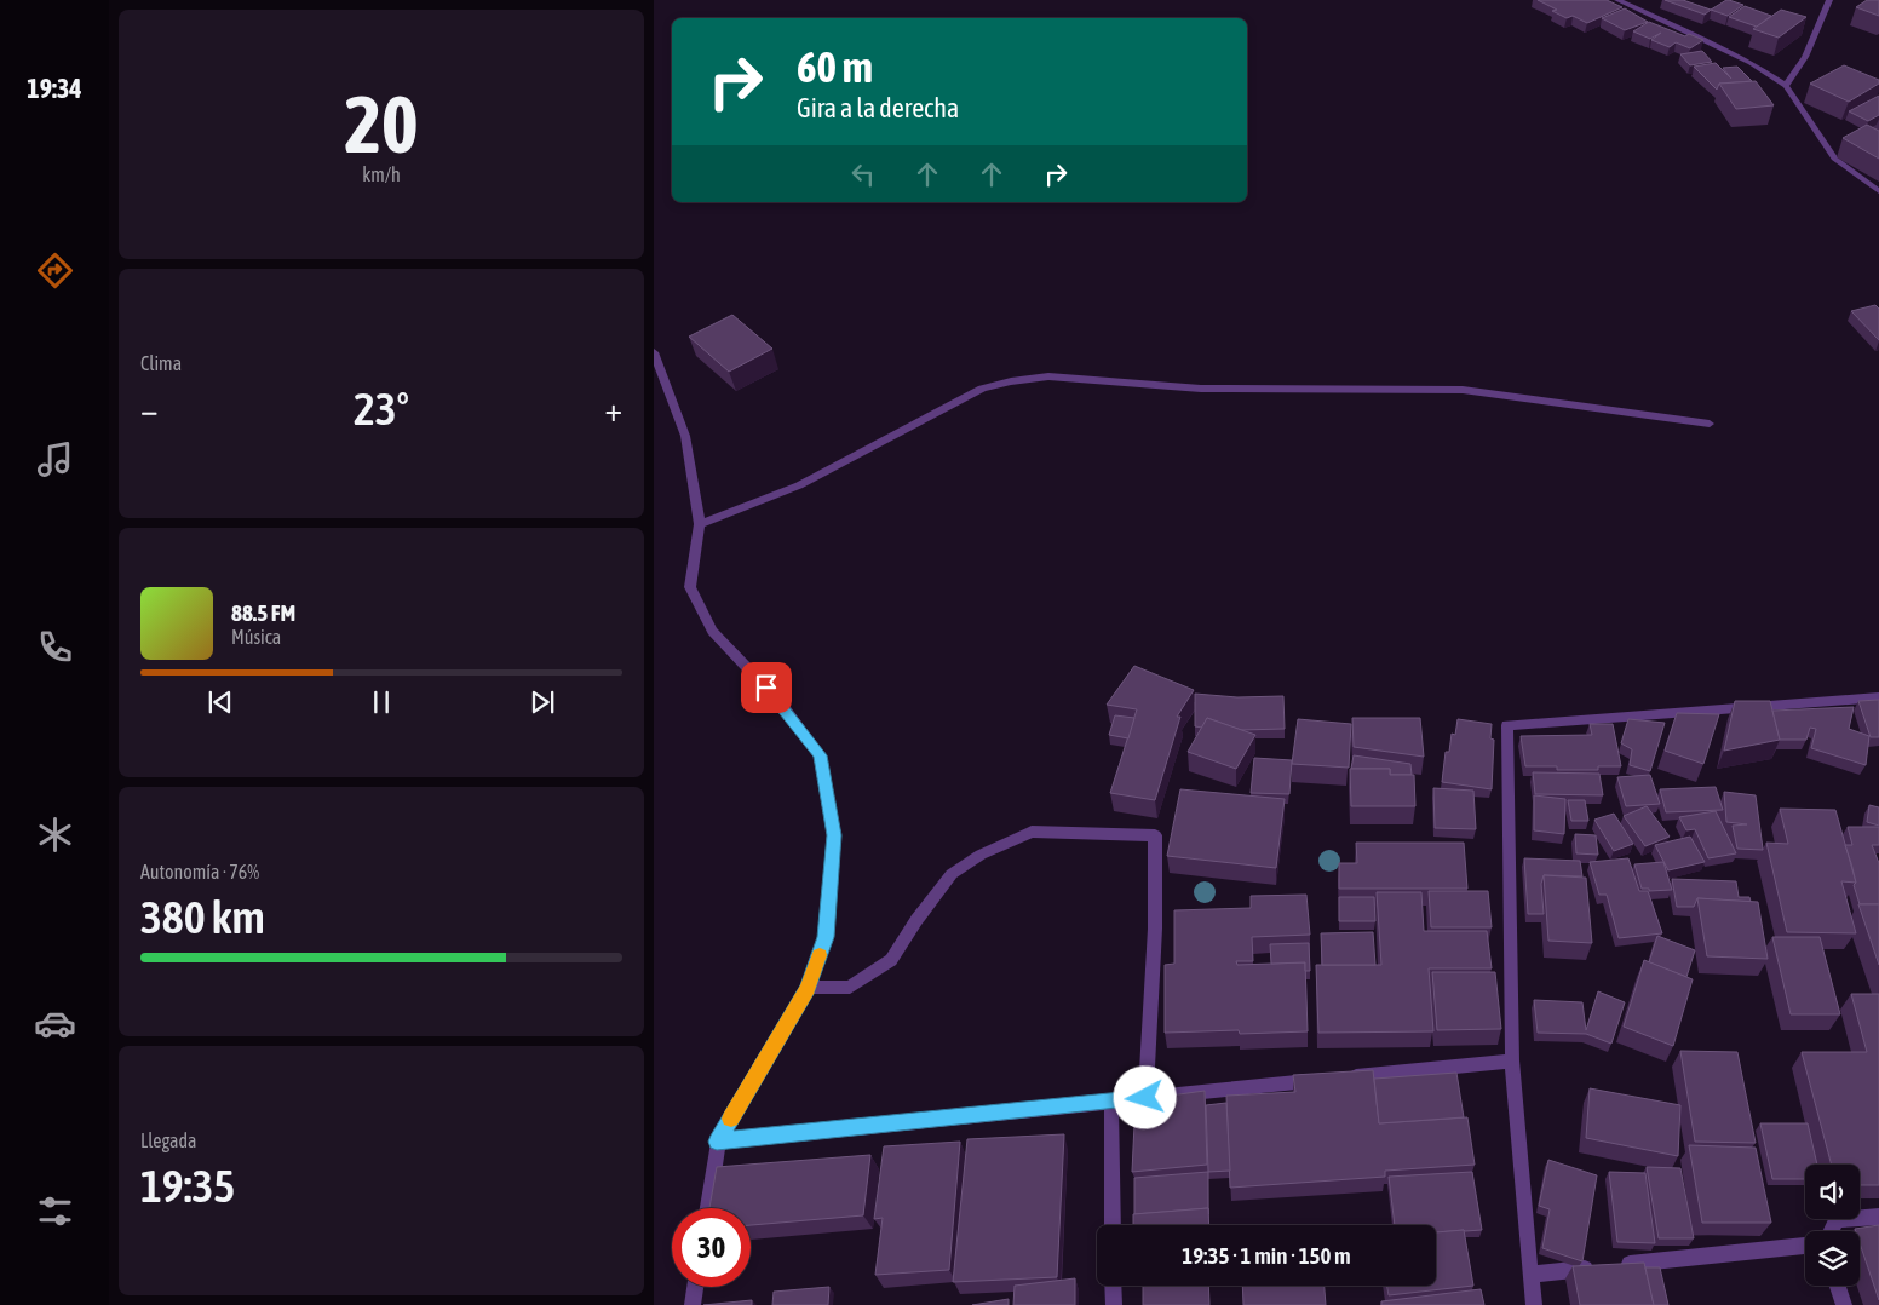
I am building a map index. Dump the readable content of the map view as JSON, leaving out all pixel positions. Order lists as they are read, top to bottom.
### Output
{
  "page": {
    "tabs": "19:34",
    "tile": [
      ["20", "km/h"],
      "Clima",
      ["Autonomía · 76%", "380 km"],
      ["Llegada", "19:35"]
    ],
    "turn": ["60 m", "Gira a la derecha"],
    "heat": ["−", "23°", "+"],
    "song": ["88.5 FM", "Música"],
    "limit": "30",
    "trip": "19:35 · 1 min · 150 m"
  }
}
